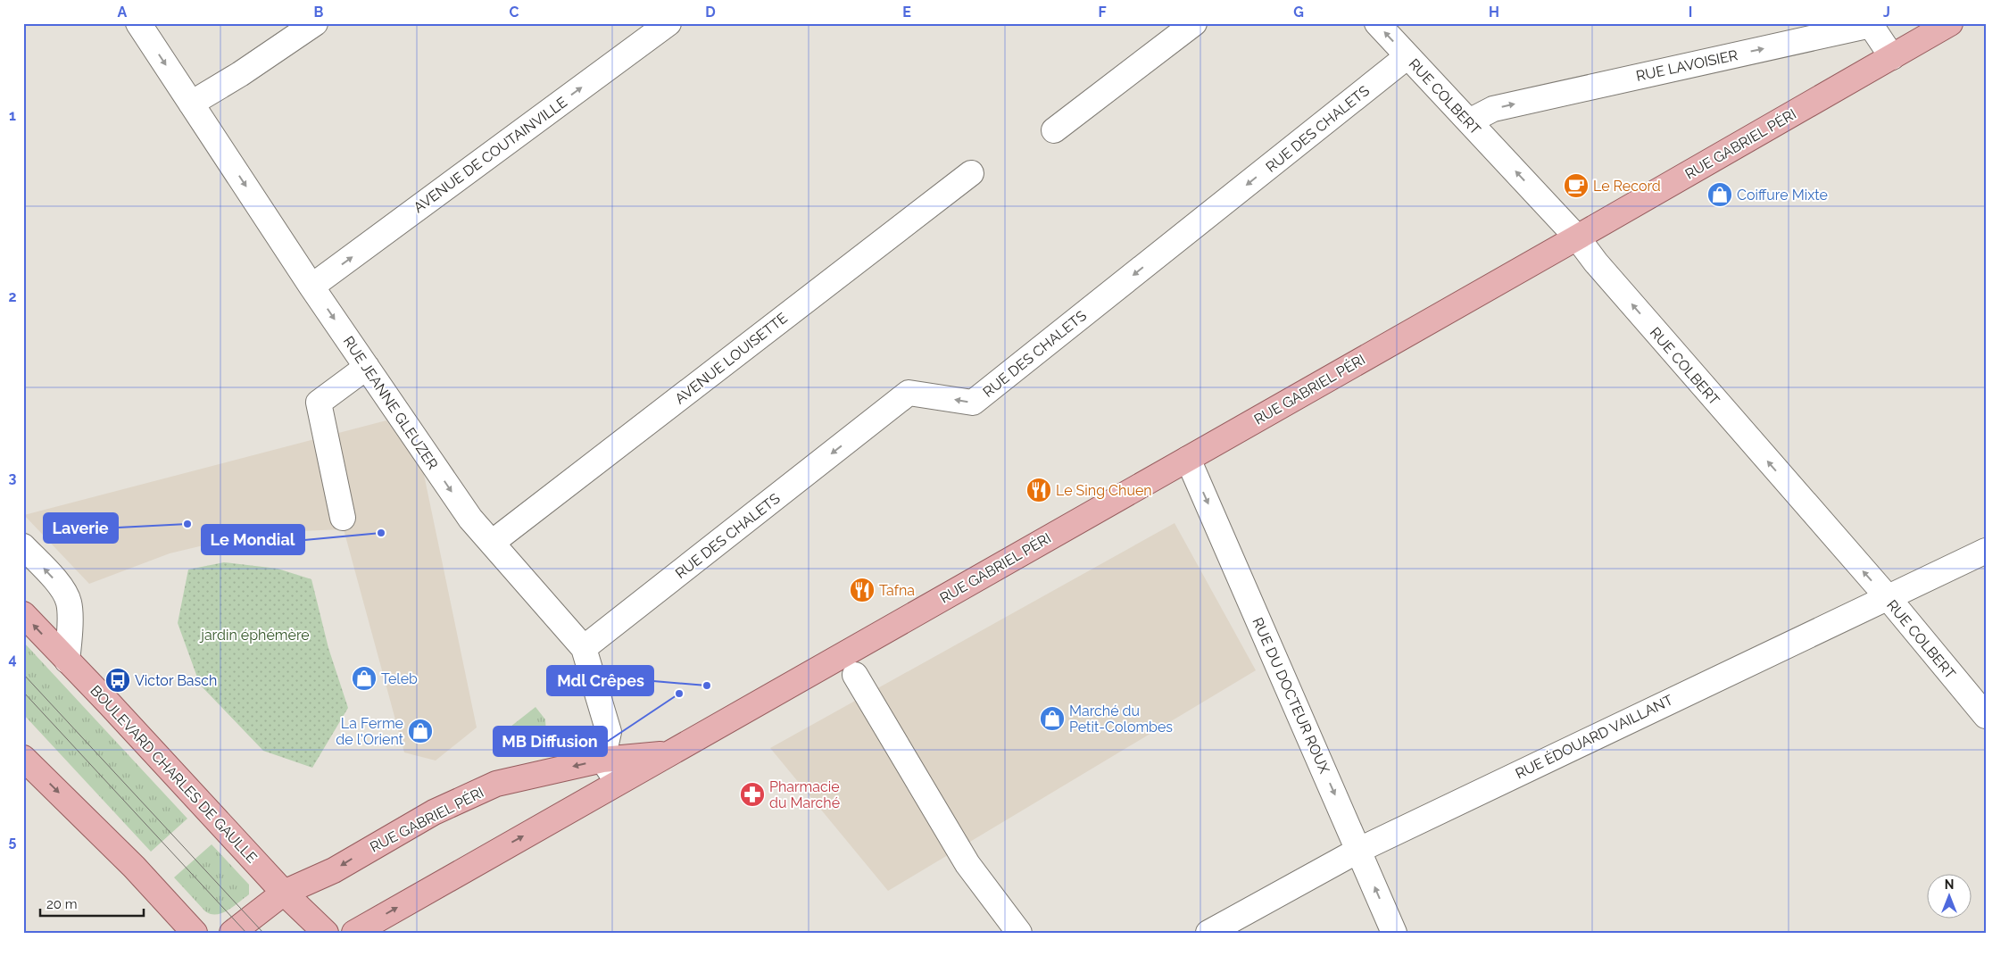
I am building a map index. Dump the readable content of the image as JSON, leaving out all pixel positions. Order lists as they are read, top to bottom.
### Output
{
  "streets": {
    "main road": ["RUE GABRIEL PÉRI", "BOULEVARD CHARLES DE GAULLE"],
    "street": [
      "RUE LAVOISIER",
      "RUE COLBERT",
      "RUE DES CHALETS",
      "AVENUE DE COUTAINVILLE",
      "AVENUE LOUISETTE",
      "RUE JEANNE GLEUZER",
      "RUE DU DOCTEUR ROUX",
      "RUE ÉDOUARD VAILLANT"
    ]
  },
  "crossings": [
    ["RUE LAVOISIER", "RUE COLBERT"],
    ["RUE LAVOISIER", "RUE GABRIEL PÉRI"],
    ["RUE COLBERT", "RUE DES CHALETS"],
    ["RUE COLBERT", "RUE GABRIEL PÉRI"],
    ["RUE COLBERT", "RUE ÉDOUARD VAILLANT"],
    ["RUE DES CHALETS", "RUE JEANNE GLEUZER"],
    ["RUE GABRIEL PÉRI", "RUE JEANNE GLEUZER"],
    ["RUE GABRIEL PÉRI", "RUE DU DOCTEUR ROUX"],
    ["RUE GABRIEL PÉRI", "BOULEVARD CHARLES DE GAULLE"],
    ["AVENUE DE COUTAINVILLE", "RUE JEANNE GLEUZER"],
    ["AVENUE LOUISETTE", "RUE JEANNE GLEUZER"],
    ["RUE DU DOCTEUR ROUX", "RUE ÉDOUARD VAILLANT"]
  ],
  "one_way": [
    "RUE LAVOISIER",
    "RUE COLBERT",
    "RUE DES CHALETS",
    "RUE JEANNE GLEUZER"
  ],
  "parks": ["jardin éphémère"],
  "places": {
    "cafe": ["Le Record"],
    "shop": [
      "Coiffure Mixte",
      "Teleb",
      "Marché du Petit-Colombes",
      "La Ferme de l'Orient"
    ],
    "restaurant": ["Le Sing Chuen", "Tafna"],
    "other": [
      "Laverie",
      "Le Mondial",
      "Mdl Crêpes",
      "MB Diffusion"
    ],
    "bus stop": ["Victor Basch"],
    "pharmacy": ["Pharmacie du Marché"]
  },
  "scale_bar": "20 m",
  "north": "top",
  "grid": {
    "columns": [
      "A",
      "B",
      "C",
      "D",
      "E",
      "F",
      "G",
      "H",
      "I",
      "J"
    ],
    "rows": [
      "1",
      "2",
      "3",
      "4",
      "5"
    ]
  }
}
